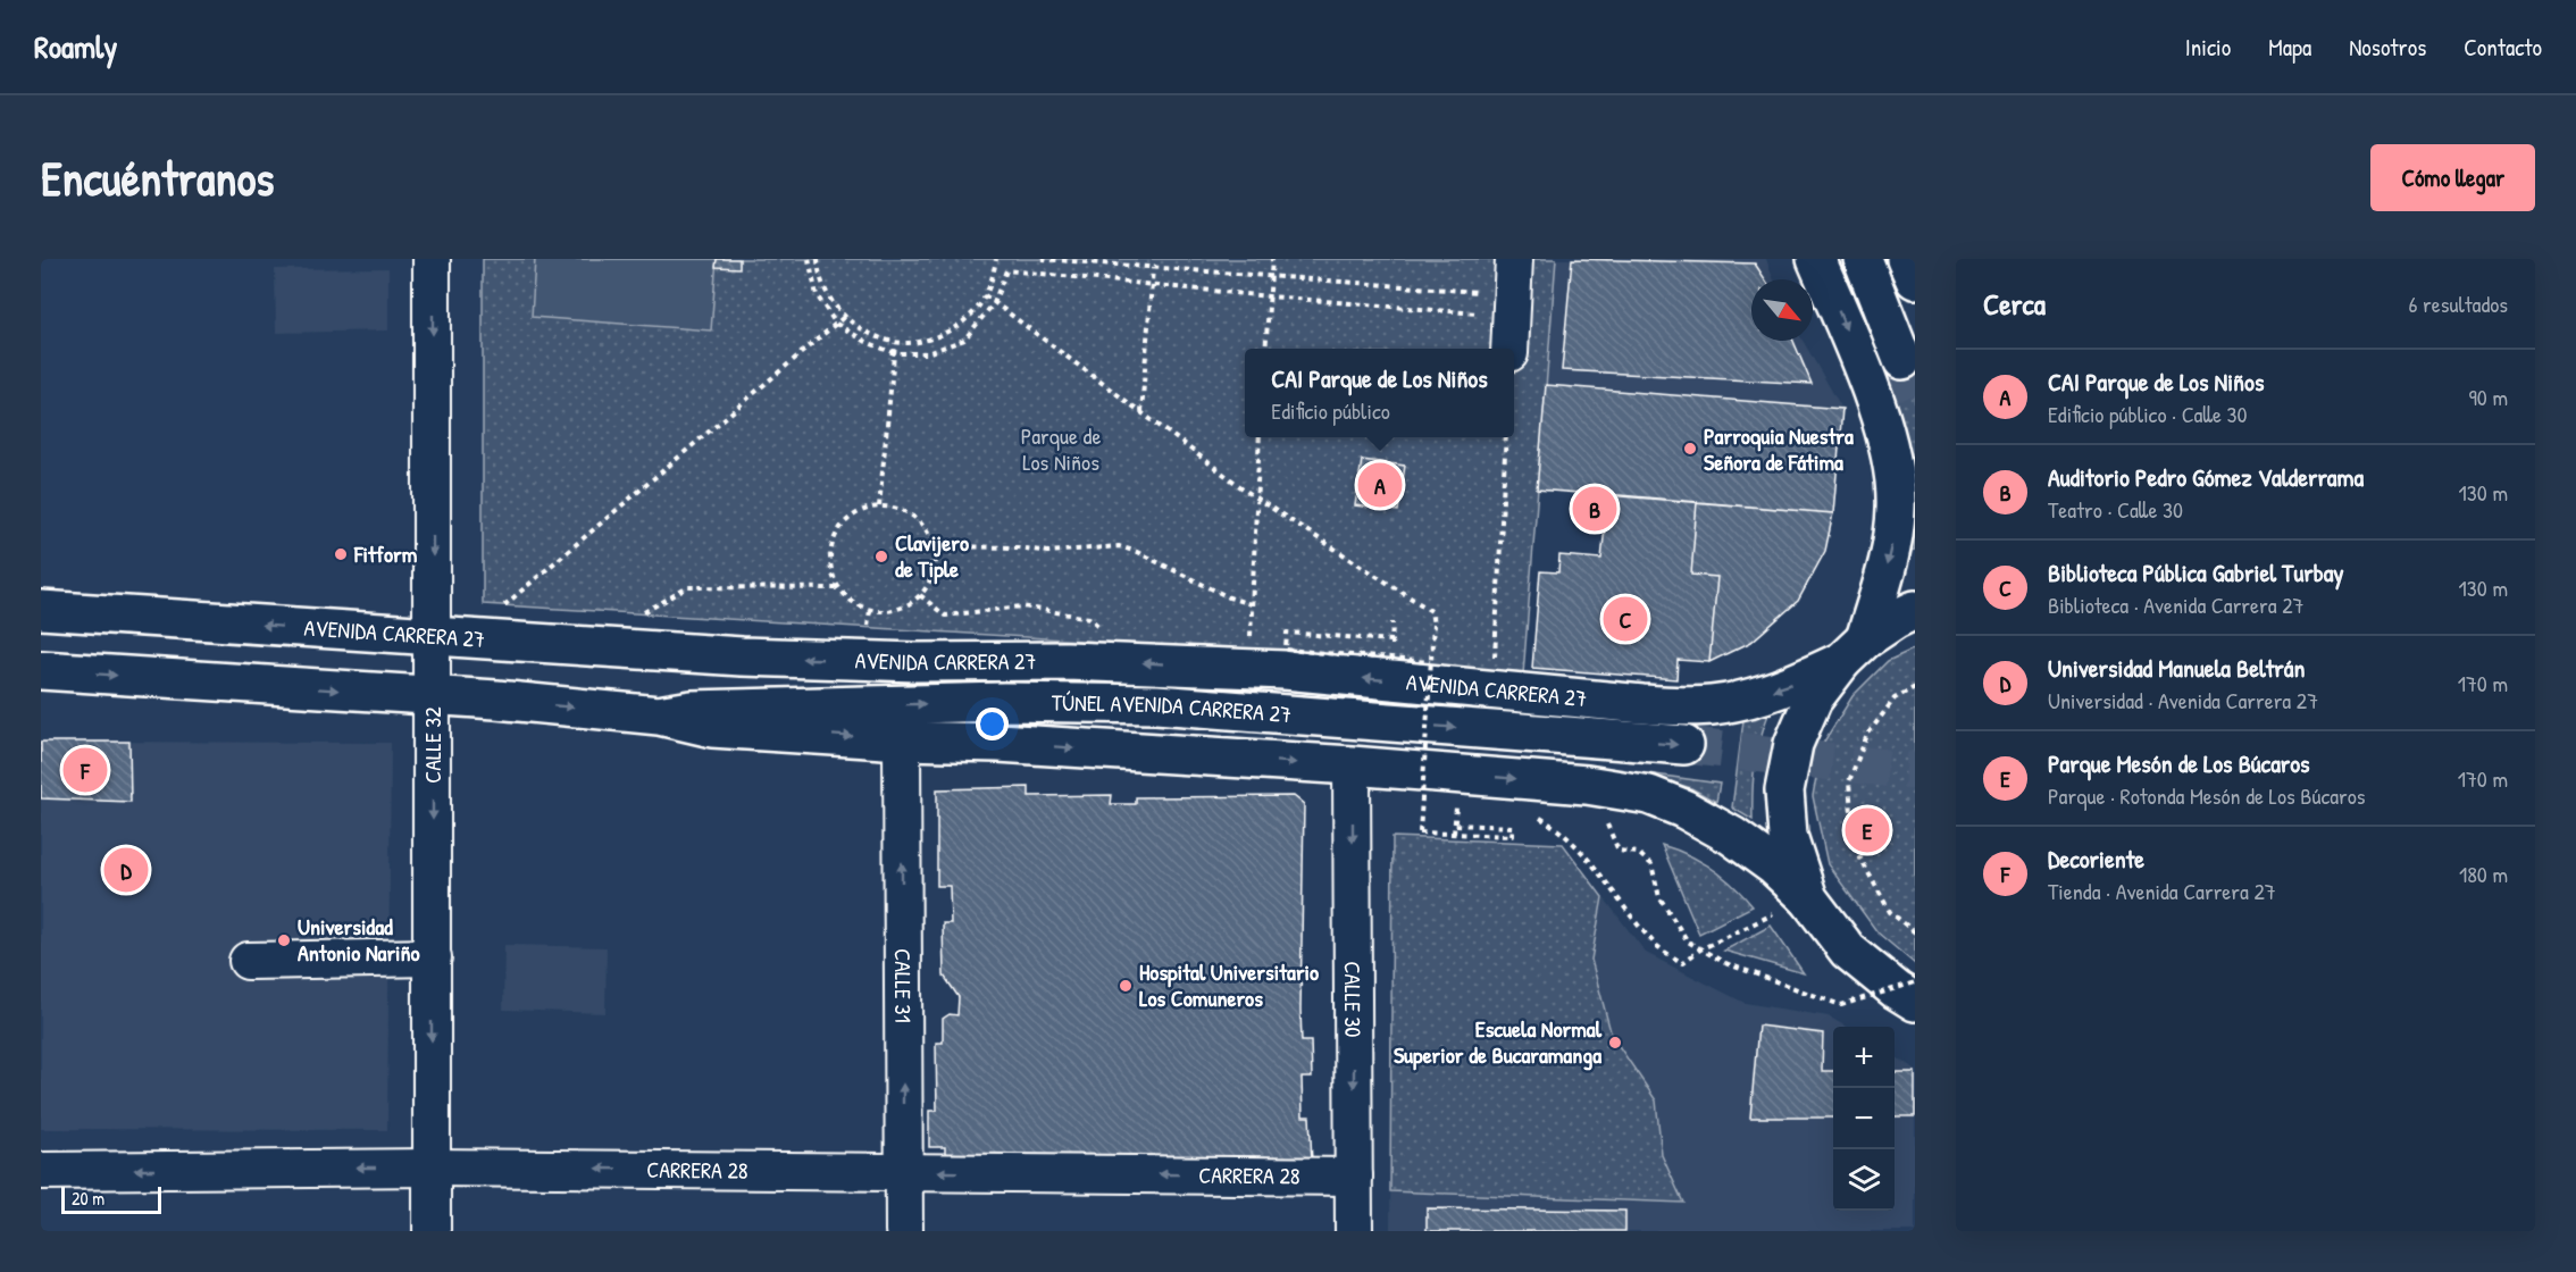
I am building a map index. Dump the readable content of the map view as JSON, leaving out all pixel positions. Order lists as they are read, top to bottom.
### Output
{
  "streets": {
    "main road": ["AVENIDA CARRERA 27", "TÚNEL AVENIDA CARRERA 27"],
    "street": [
      "CALLE 32",
      "CALLE 31",
      "CALLE 30",
      "CARRERA 28"
    ]
  },
  "crossings": [
    ["AVENIDA CARRERA 27", "CALLE 32"],
    ["CALLE 32", "CARRERA 28"],
    ["CALLE 31", "CARRERA 28"],
    ["CALLE 30", "CARRERA 28"]
  ],
  "one_way": [
    "CALLE 32",
    "CALLE 31",
    "CALLE 30",
    "CARRERA 28"
  ],
  "parks": ["Parque de Los Niños"],
  "places": [
    "Parroquia Nuestra Señora de Fátima",
    "Fitform",
    "Clavijero de Tiple",
    "Universidad Antonio Nariño",
    "Hospital Universitario Los Comuneros",
    "Escuela Normal Superior de Bucaramanga"
  ],
  "scale_bar": "20 m",
  "north": "bottom right",
  "page": {
    "header": "Roamly",
    "nav": [
      "Inicio",
      "Mapa",
      "Nosotros",
      "Contacto"
    ],
    "buttons": "Cómo llegar",
    "title": "Encuéntranos",
    "heading": ["Cerca", "6 resultados"],
    "list": [
      {
        "mark": "A",
        "name": "CAI Parque de Los Niños",
        "note": "Edificio público · Calle 30",
        "value": "90 m"
      },
      {
        "mark": "B",
        "name": "Auditorio Pedro Gómez Valderrama",
        "note": "Teatro · Calle 30",
        "value": "130 m"
      },
      {
        "mark": "C",
        "name": "Biblioteca Pública Gabriel Turbay",
        "note": "Biblioteca · Avenida Carrera 27",
        "value": "130 m"
      },
      {
        "mark": "D",
        "name": "Universidad Manuela Beltrán",
        "note": "Universidad · Avenida Carrera 27",
        "value": "170 m"
      },
      {
        "mark": "E",
        "name": "Parque Mesón de Los Búcaros",
        "note": "Parque · Rotonda Mesón de Los Búcaros",
        "value": "170 m"
      },
      {
        "mark": "F",
        "name": "Decoriente",
        "note": "Tienda · Avenida Carrera 27",
        "value": "180 m"
      }
    ],
    "popup": ["CAI Parque de Los Niños", "Edificio público"],
    "pins": [
      "A",
      "B",
      "C",
      "F",
      "E",
      "D"
    ],
    "map_buttons": ["+", "−"],
    "scale": "20 m"
  }
}
